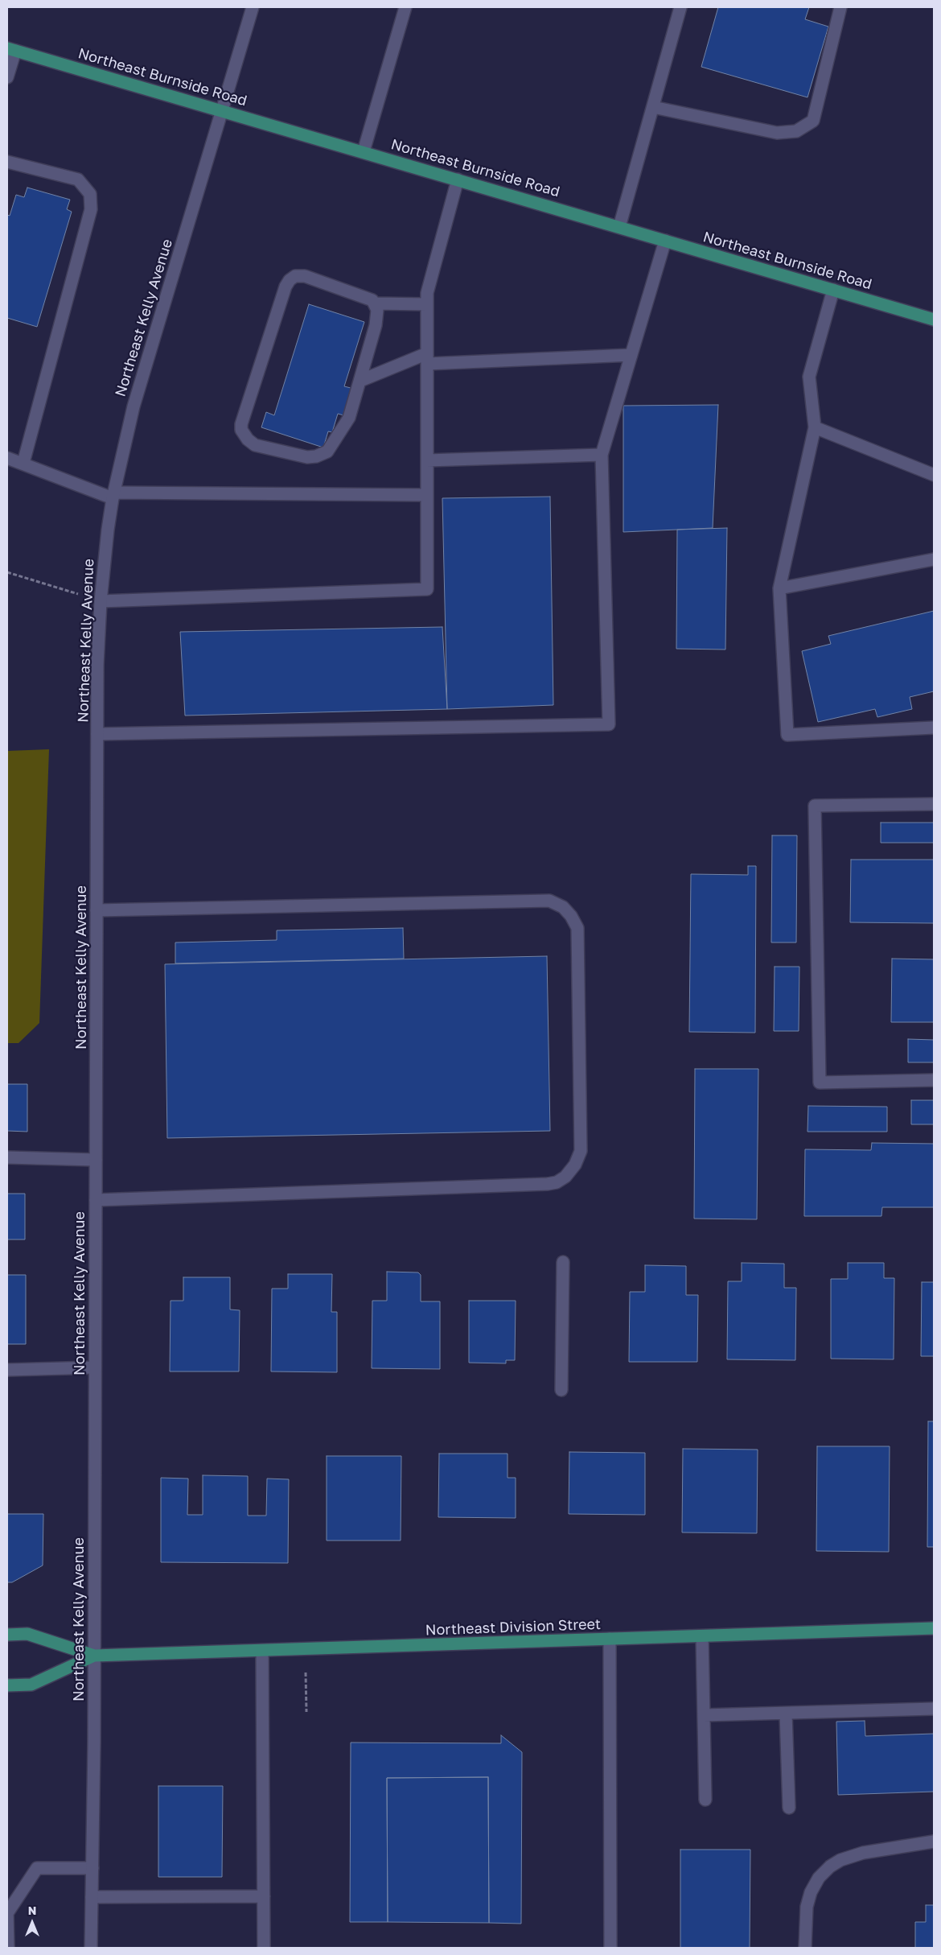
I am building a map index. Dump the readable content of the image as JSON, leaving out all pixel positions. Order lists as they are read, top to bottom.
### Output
{
  "streets": {
    "main road": ["Northeast Burnside Road", "Northeast Division Street"],
    "street": ["Northeast Kelly Avenue"]
  },
  "crossings": [
    ["Northeast Burnside Road", "Northeast Kelly Avenue"],
    ["Northeast Kelly Avenue", "Northeast Division Street"]
  ],
  "north": "top"
}
